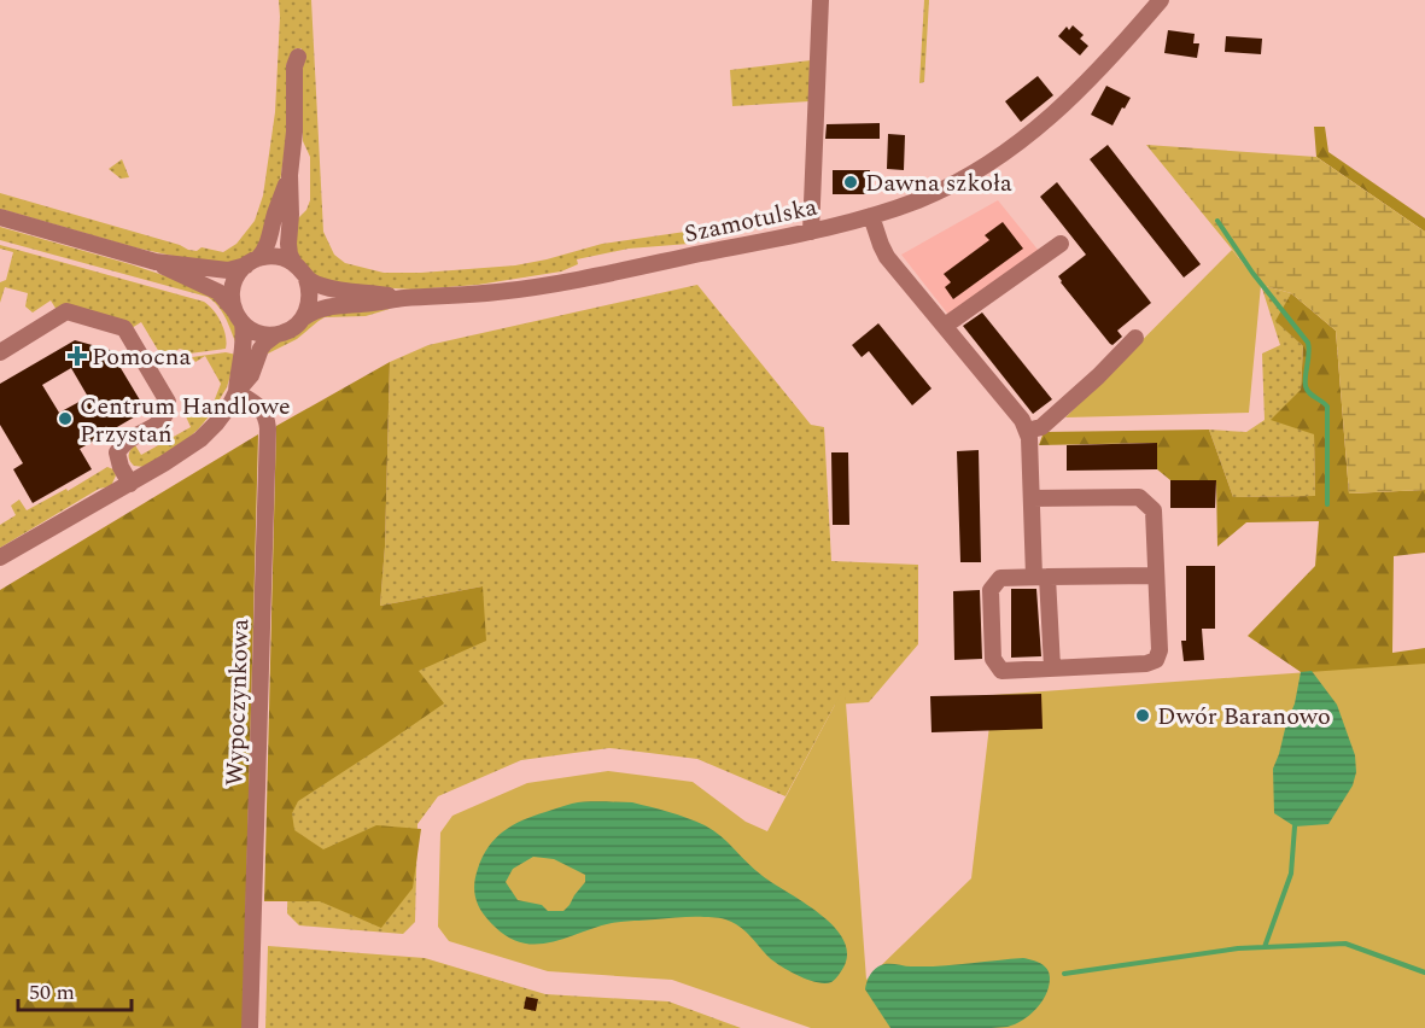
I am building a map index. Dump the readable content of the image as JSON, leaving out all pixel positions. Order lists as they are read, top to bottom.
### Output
{
  "streets": {
    "street": ["Szamotulska", "Wypoczynkowa"]
  },
  "places": {
    "other": ["Dawna szkoła", "Centrum Handlowe Przystań", "Dwór Baranowo"],
    "health": ["Pomocna"]
  },
  "scale_bar": "50 m"
}
